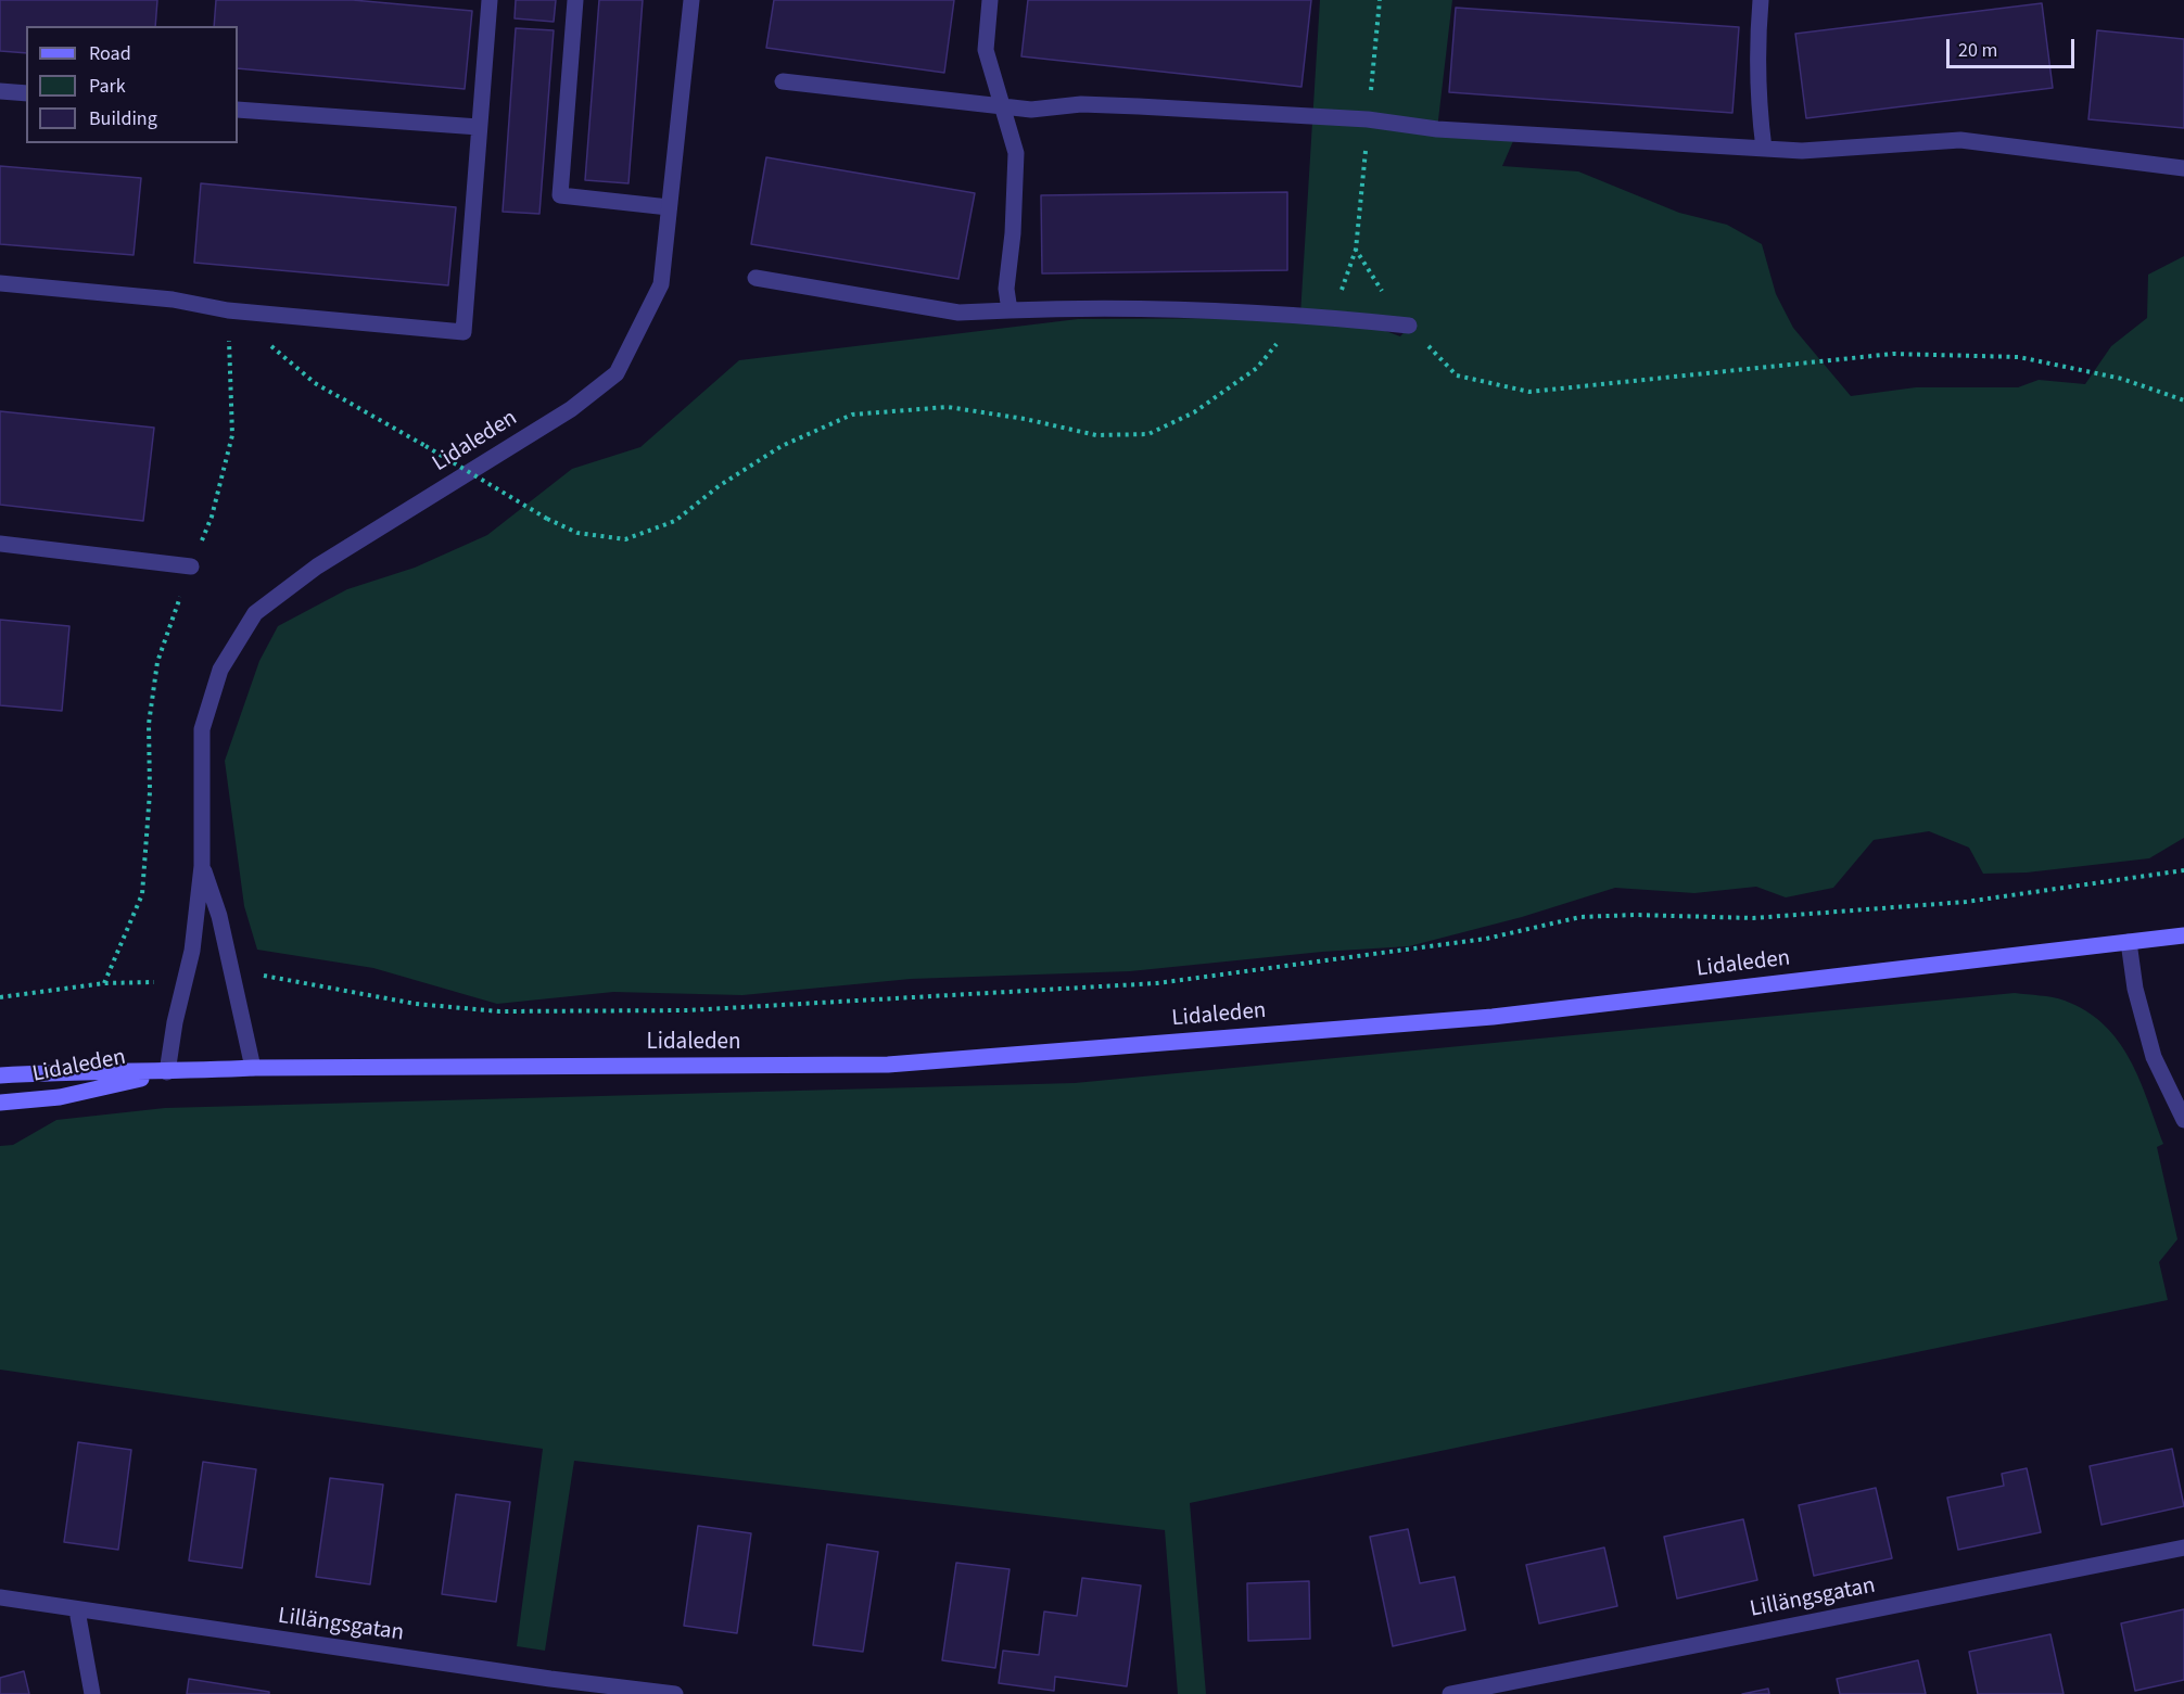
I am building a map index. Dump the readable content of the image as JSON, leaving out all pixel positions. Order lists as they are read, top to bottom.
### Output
{
  "streets": {
    "street": ["Lidaleden", "Lillängsgatan"]
  },
  "legend": ["Road", "Park", "Building"],
  "scale_bar": "20 m"
}
